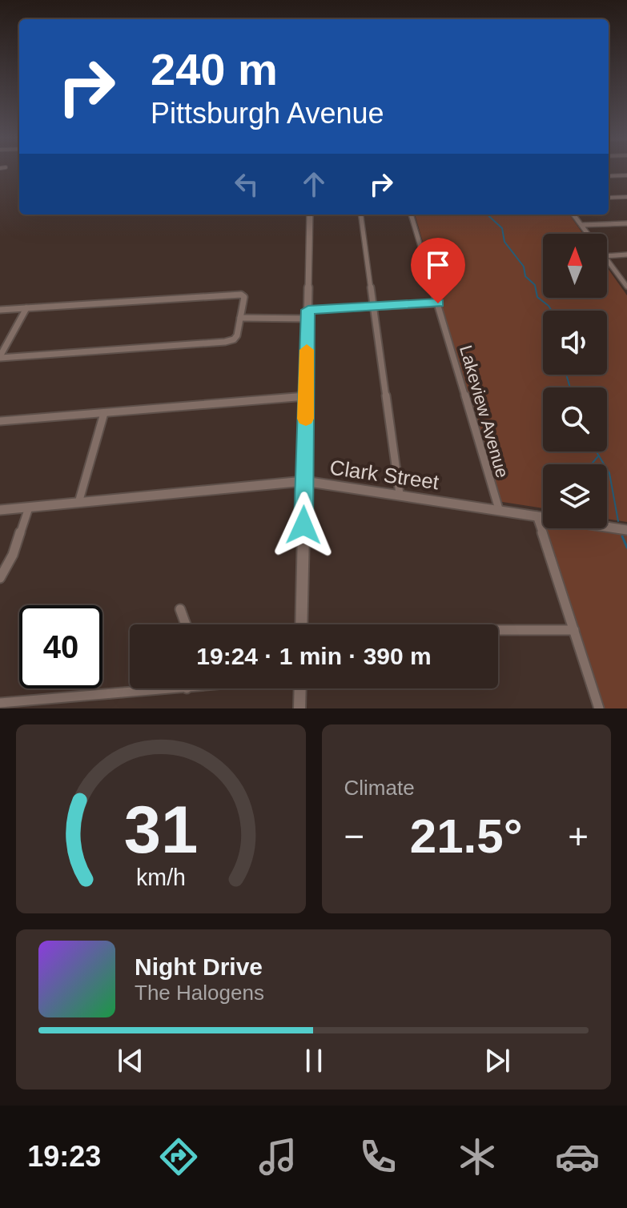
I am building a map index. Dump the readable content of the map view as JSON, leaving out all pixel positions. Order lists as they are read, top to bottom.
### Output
{
  "streets": {
    "street": ["Lakeview Avenue", "Clark Street"]
  },
  "crossings": [
    ["Lakeview Avenue", "Clark Street"]
  ],
  "north": "top",
  "page": {
    "turn": ["240 m", "Pittsburgh Avenue"],
    "limit": "40",
    "trip": "19:24 · 1 min · 390 m",
    "tile": "Climate",
    "heat": ["−", "21.5°", "+"],
    "song": ["Night Drive", "The Halogens"],
    "tabs": "19:23",
    "gauge": ["31", "km/h"]
  }
}
